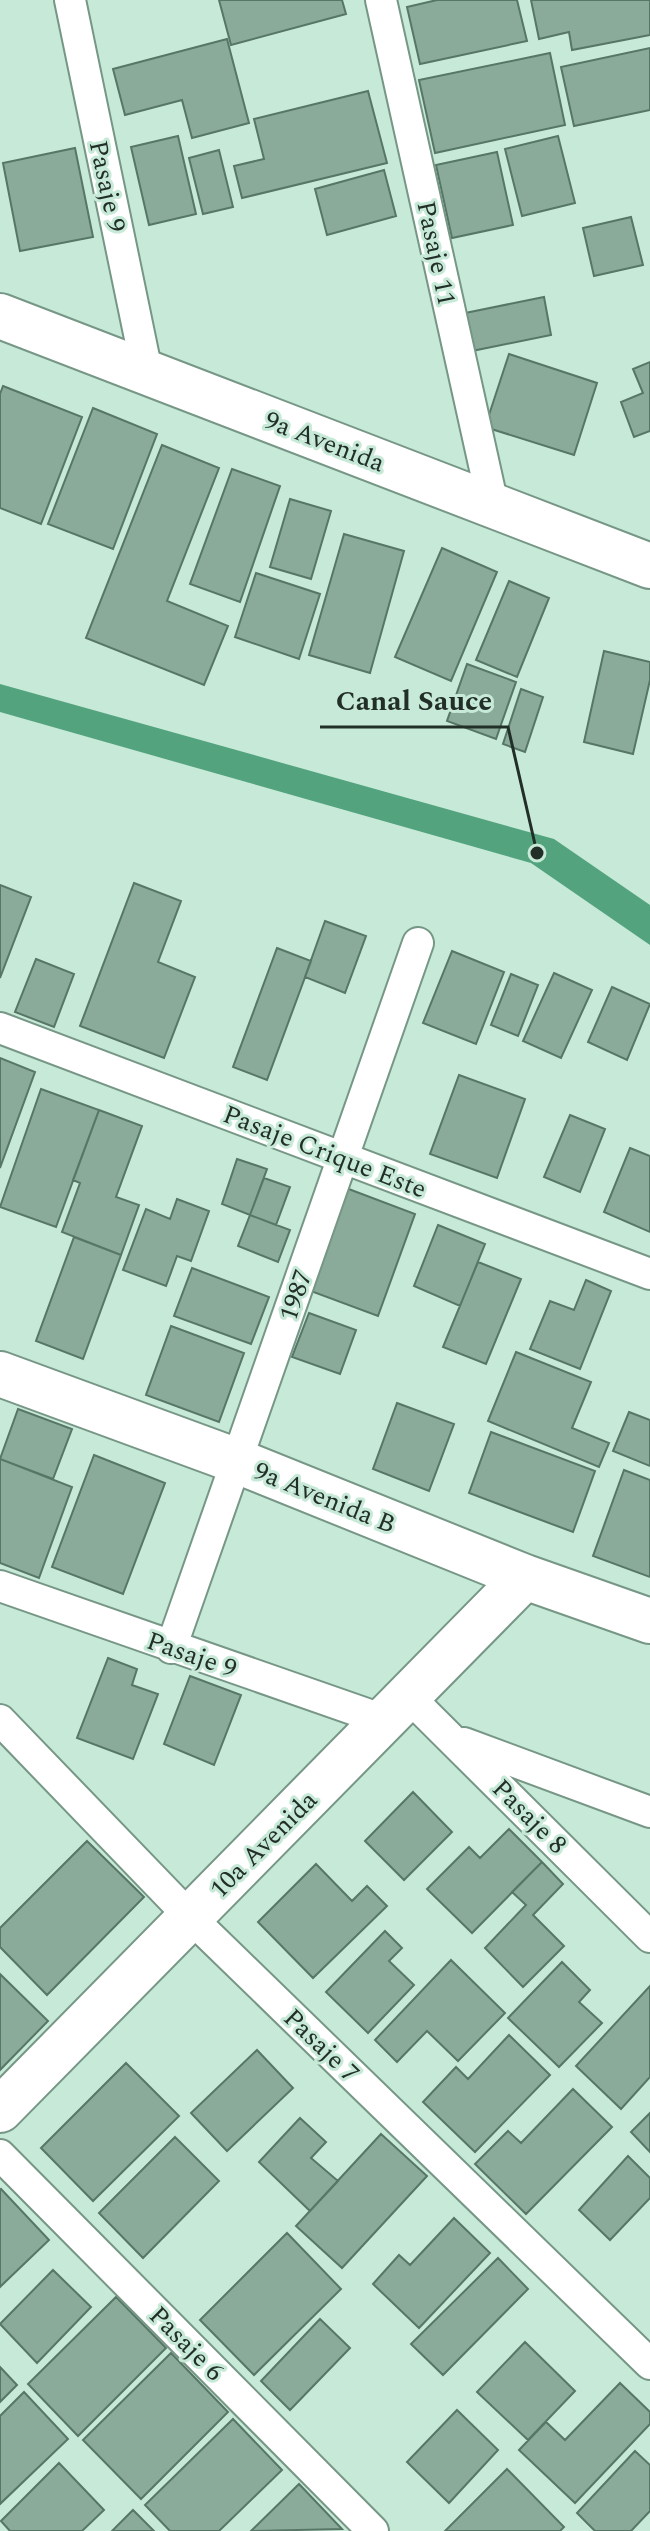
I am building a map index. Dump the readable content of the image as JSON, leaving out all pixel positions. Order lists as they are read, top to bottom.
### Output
{
  "streets": {
    "street": ["9a Avenida", "9a Avenida B", "10a Avenida"],
    "lane": [
      "Pasaje 9",
      "Pasaje 11",
      "Pasaje Crique Este",
      "1987",
      "Pasaje 8",
      "Pasaje 7",
      "Pasaje 6"
    ]
  },
  "crossings": [
    ["Pasaje 9", "9a Avenida"],
    ["Pasaje 9", "1987"],
    ["Pasaje 9", "Pasaje 8"],
    ["Pasaje 9", "10a Avenida"],
    ["Pasaje 11", "9a Avenida"],
    ["Pasaje Crique Este", "1987"],
    ["1987", "9a Avenida B"],
    ["9a Avenida B", "10a Avenida"],
    ["Pasaje 8", "10a Avenida"],
    ["10a Avenida", "Pasaje 7"]
  ],
  "places": ["Canal Sauce"]
}
